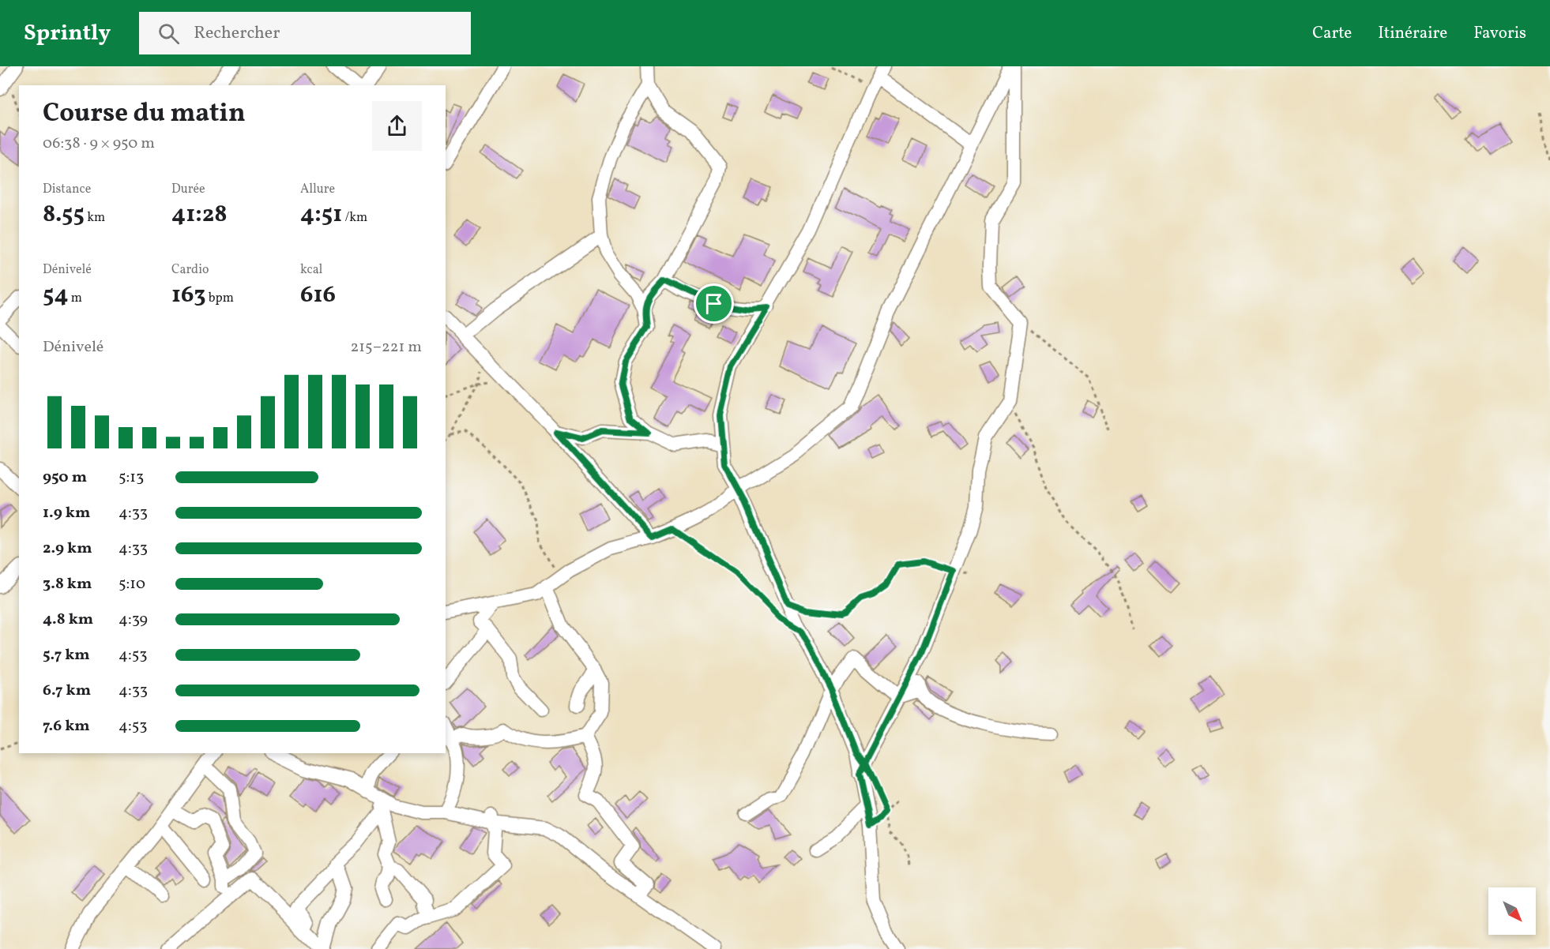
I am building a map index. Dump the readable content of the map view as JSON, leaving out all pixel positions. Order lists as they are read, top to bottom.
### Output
{
  "north": "bottom right",
  "page": {
    "header": "Sprintly",
    "search": "Rechercher",
    "nav": ["Carte", "Itinéraire", "Favoris"],
    "heading": ["Course du matin", "06:38 · 9 × 950 m"],
    "stats": [
      ["Distance", "8.55 km"],
      ["Durée", "41:28"],
      ["Allure", "4:51 /km"],
      ["Dénivelé", "54 m"],
      ["Cardio", "163 bpm"],
      ["kcal", "616"]
    ],
    "chart": ["Dénivelé", "215–221 m"],
    "list": [
      {
        "name": "950 m",
        "note": "5:13"
      },
      {
        "name": "1.9 km",
        "note": "4:33"
      },
      {
        "name": "2.9 km",
        "note": "4:33"
      },
      {
        "name": "3.8 km",
        "note": "5:10"
      },
      {
        "name": "4.8 km",
        "note": "4:39"
      },
      {
        "name": "5.7 km",
        "note": "4:53"
      },
      {
        "name": "6.7 km",
        "note": "4:33"
      },
      {
        "name": "7.6 km",
        "note": "4:53"
      }
    ]
  }
}
